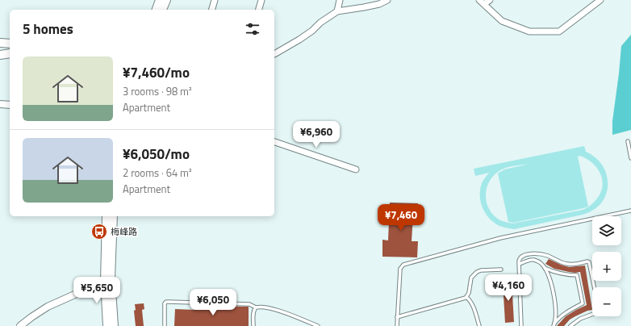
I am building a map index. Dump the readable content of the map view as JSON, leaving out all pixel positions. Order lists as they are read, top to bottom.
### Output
{
  "places": {
    "bus stop": ["梅峰路"]
  },
  "page": {
    "heading": "5 homes",
    "list": [
      {
        "name": "¥7,460/mo",
        "note": "3 rooms · 98 m² · Apartment"
      },
      {
        "name": "¥6,050/mo",
        "note": "2 rooms · 64 m² · Apartment"
      }
    ],
    "price": [
      "¥6,960",
      "¥7,460",
      "¥4,160",
      "¥5,650",
      "¥6,050"
    ],
    "map_buttons": ["+", "−"]
  }
}
